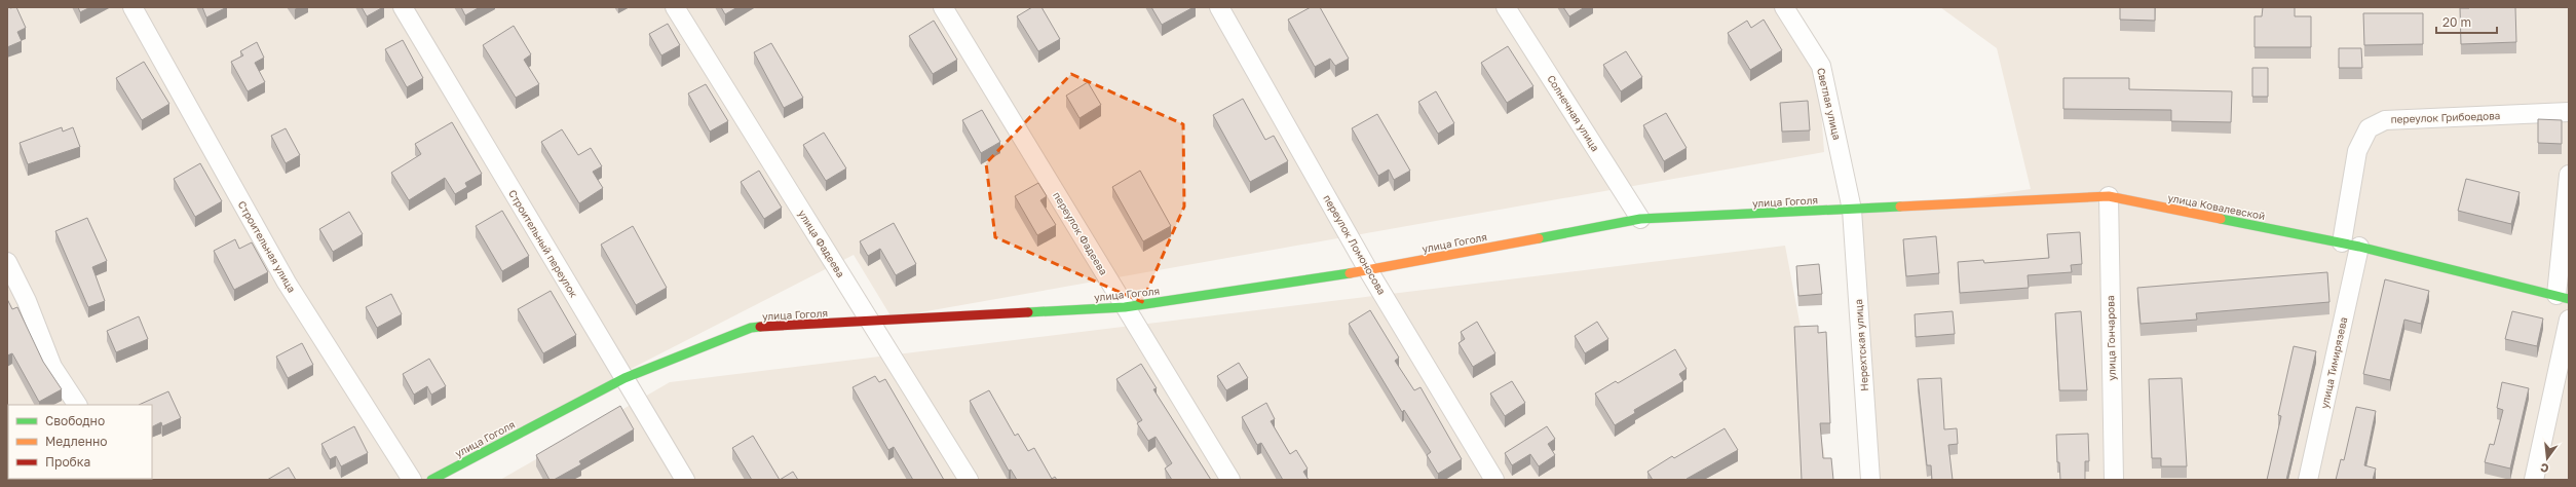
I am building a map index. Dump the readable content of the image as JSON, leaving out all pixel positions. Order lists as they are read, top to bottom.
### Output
{
  "streets": {
    "street": [
      "Светлая улица",
      "Солнечная улица",
      "переулок Грибоедова",
      "улица Гоголя",
      "улица Ковалевской",
      "переулок Фадеева",
      "Строительный переулок",
      "улица Фадеева",
      "переулок Ломоносова",
      "Строительная улица",
      "улица Гончарова",
      "Нерехтская улица",
      "улица Тимирязева"
    ]
  },
  "crossings": [
    ["Светлая улица", "улица Гоголя"],
    ["Светлая улица", "улица Ковалевской"],
    ["Светлая улица", "Нерехтская улица"],
    ["Солнечная улица", "улица Гоголя"],
    ["переулок Грибоедова", "улица Ковалевской"],
    ["переулок Грибоедова", "улица Тимирязева"],
    ["улица Гоголя", "улица Ковалевской"],
    ["улица Гоголя", "переулок Фадеева"],
    ["улица Гоголя", "Строительный переулок"],
    ["улица Гоголя", "улица Фадеева"],
    ["улица Гоголя", "переулок Ломоносова"],
    ["улица Гоголя", "Нерехтская улица"],
    ["улица Ковалевской", "улица Гончарова"],
    ["улица Ковалевской", "Нерехтская улица"],
    ["улица Ковалевской", "улица Тимирязева"]
  ],
  "legend": ["Свободно", "Медленно", "Пробка"],
  "scale_bar": "20 m",
  "north": "bottom"
}
